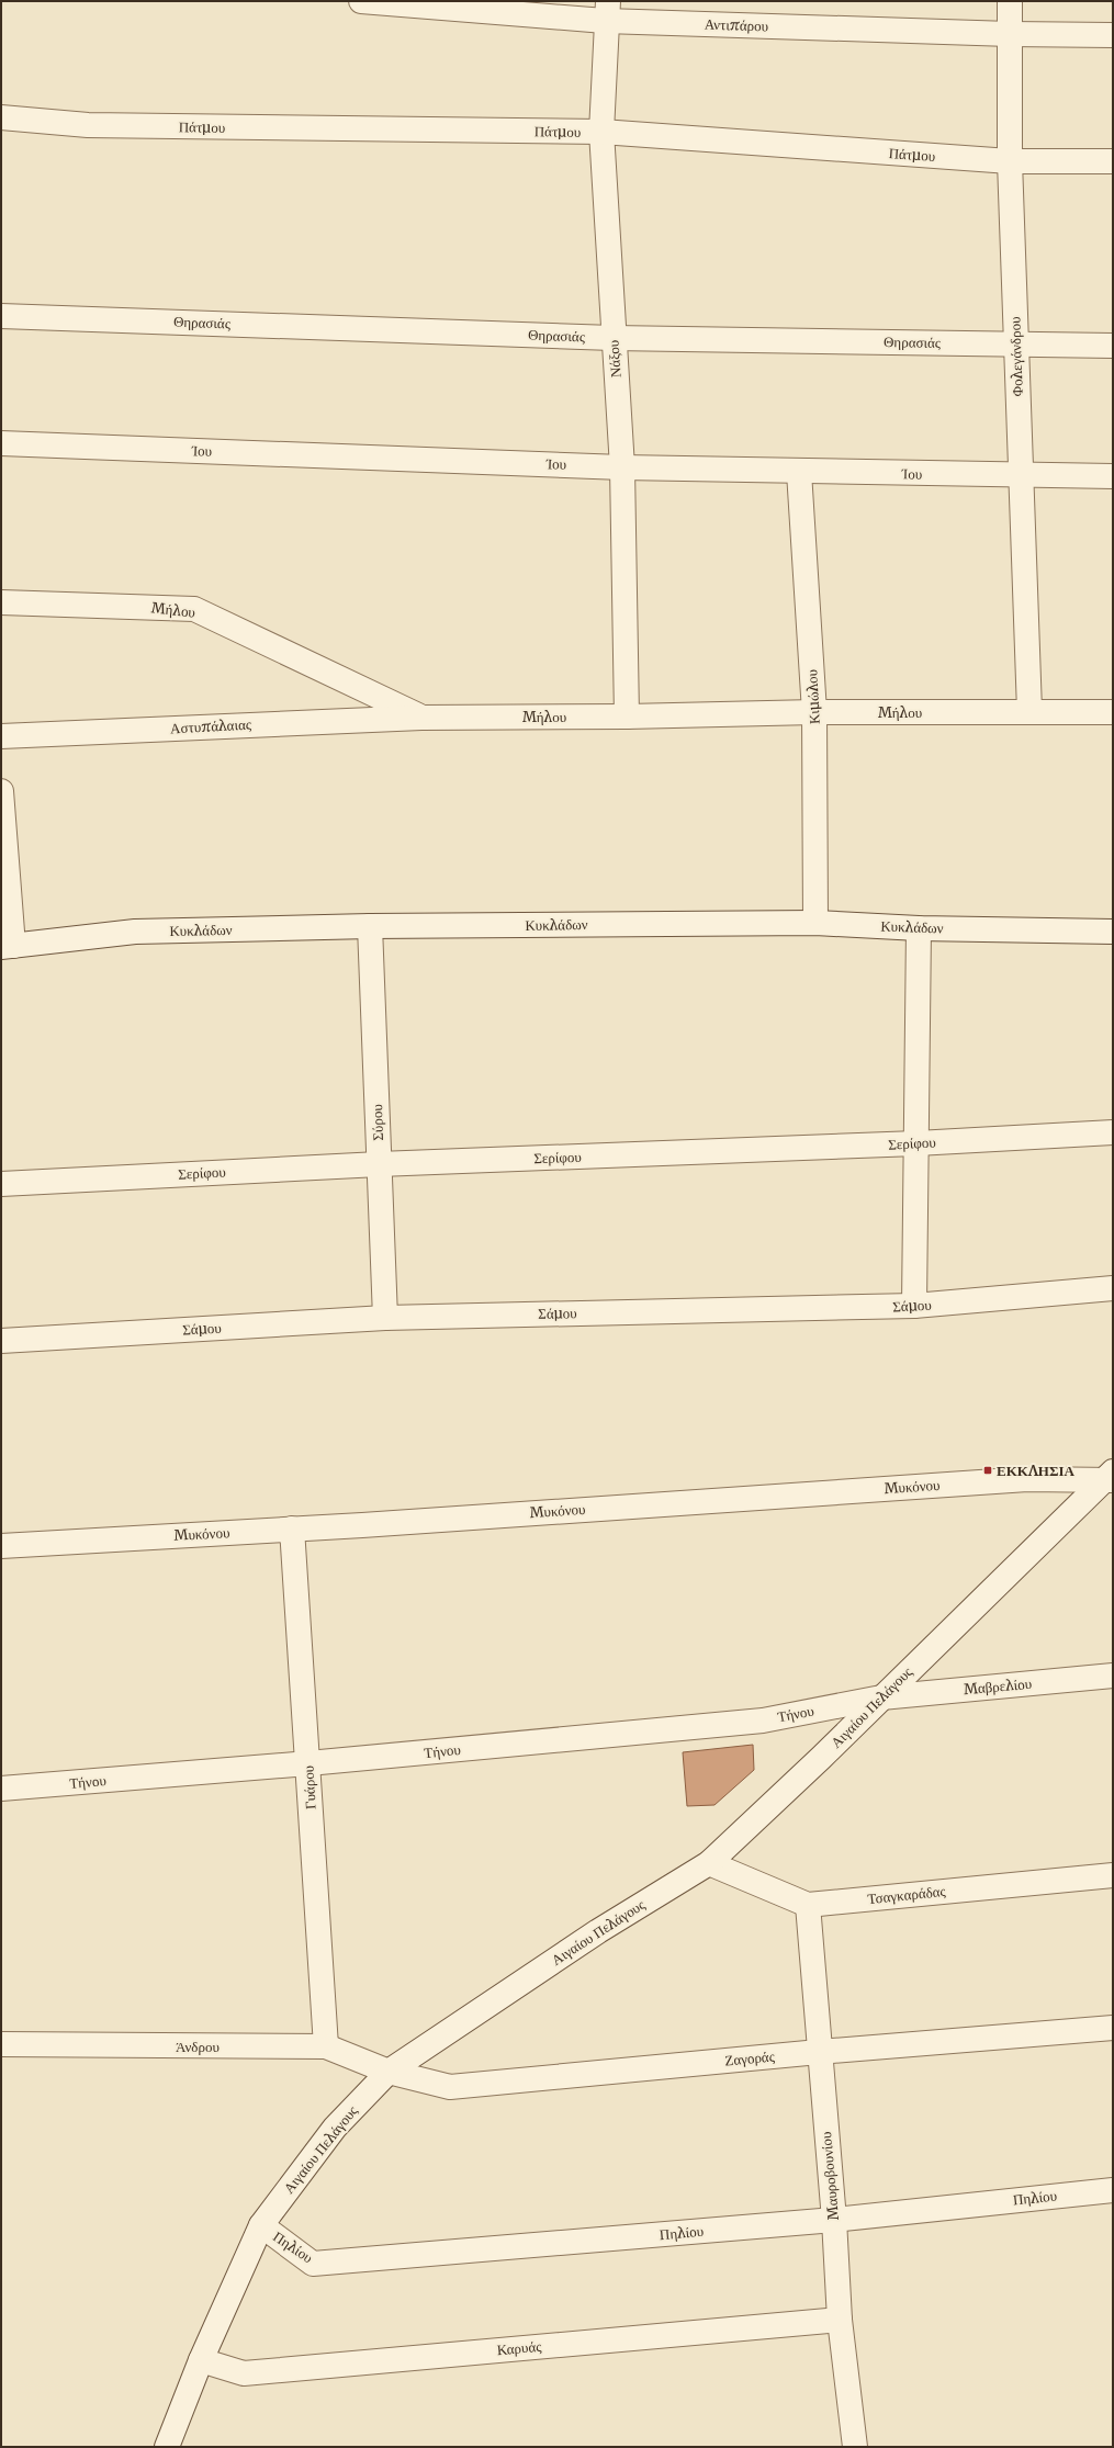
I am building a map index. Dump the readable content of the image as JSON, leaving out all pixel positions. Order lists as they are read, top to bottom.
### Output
{
  "streets": {
    "street": [
      "Αντιπάρου",
      "Πάτμου",
      "Θηρασιάς",
      "Φολεγάνδρου",
      "Νάξου",
      "Ίου",
      "Μήλου",
      "Κιμώλου",
      "Αστυπάλαιας",
      "Κυκλάδων",
      "Σύρου",
      "Σερίφου",
      "Σάμου",
      "Μυκόνου",
      "Μαβρελίου",
      "Αιγαίου Πελάγους",
      "Τήνου",
      "Γυάρου",
      "Τσαγκαράδας",
      "Άνδρου",
      "Ζαγοράς",
      "Μαυροβουνίου",
      "Πηλίου",
      "Καρυάς"
    ]
  },
  "crossings": [
    ["Αντιπάρου", "Φολεγάνδρου"],
    ["Αντιπάρου", "Νάξου"],
    ["Πάτμου", "Φολεγάνδρου"],
    ["Πάτμου", "Νάξου"],
    ["Θηρασιάς", "Φολεγάνδρου"],
    ["Θηρασιάς", "Νάξου"],
    ["Φολεγάνδρου", "Ίου"],
    ["Φολεγάνδρου", "Μήλου"],
    ["Νάξου", "Ίου"],
    ["Νάξου", "Μήλου"],
    ["Ίου", "Κιμώλου"],
    ["Μήλου", "Κιμώλου"],
    ["Μήλου", "Αστυπάλαιας"],
    ["Κιμώλου", "Κυκλάδων"],
    ["Κυκλάδων", "Σύρου"],
    ["Σύρου", "Σερίφου"],
    ["Σύρου", "Σάμου"],
    ["Μυκόνου", "Αιγαίου Πελάγους"],
    ["Μυκόνου", "Γυάρου"],
    ["Μαβρελίου", "Αιγαίου Πελάγους"],
    ["Μαβρελίου", "Τήνου"],
    ["Αιγαίου Πελάγους", "Τήνου"],
    ["Αιγαίου Πελάγους", "Τσαγκαράδας"],
    ["Αιγαίου Πελάγους", "Άνδρου"],
    ["Αιγαίου Πελάγους", "Ζαγοράς"],
    ["Αιγαίου Πελάγους", "Πηλίου"],
    ["Αιγαίου Πελάγους", "Καρυάς"],
    ["Τήνου", "Γυάρου"],
    ["Γυάρου", "Άνδρου"],
    ["Τσαγκαράδας", "Μαυροβουνίου"],
    ["Άνδρου", "Ζαγοράς"],
    ["Ζαγοράς", "Μαυροβουνίου"],
    ["Μαυροβουνίου", "Πηλίου"],
    ["Μαυροβουνίου", "Καρυάς"]
  ],
  "places": {
    "transit": ["ΕΚΚΛΗΣΙΑ"]
  }
}
